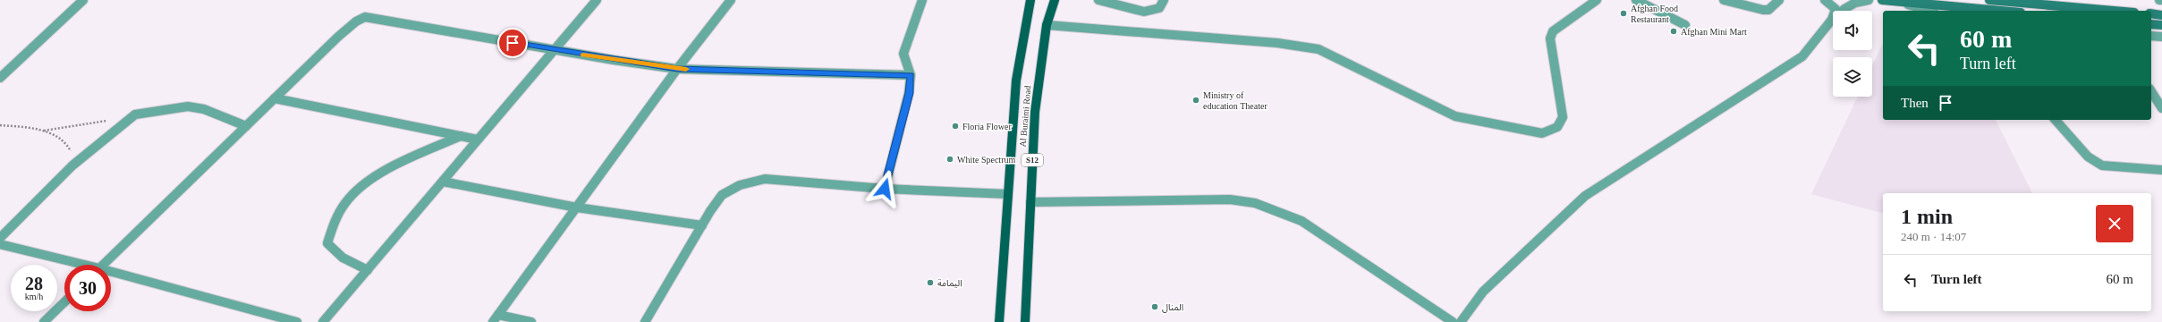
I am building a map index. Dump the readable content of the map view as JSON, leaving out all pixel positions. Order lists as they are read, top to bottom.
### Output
{
  "streets": {
    "main road": ["Al Buraimi Road", "S12"]
  },
  "places": [
    "Afghan Food Restaurant",
    "Afghan Mini Mart",
    "Ministry of education Theater",
    "Floria Flower",
    "White Spectrum",
    "اليمامة",
    "المنال"
  ],
  "page": {
    "turn": ["60 m", "Turn left"],
    "then": "Then",
    "heading": ["1 min", "240 m · 14:07"],
    "list": [
      {
        "name": "Turn left",
        "value": "60 m"
      }
    ],
    "speed": "28 km/h",
    "limit": "30"
  }
}
